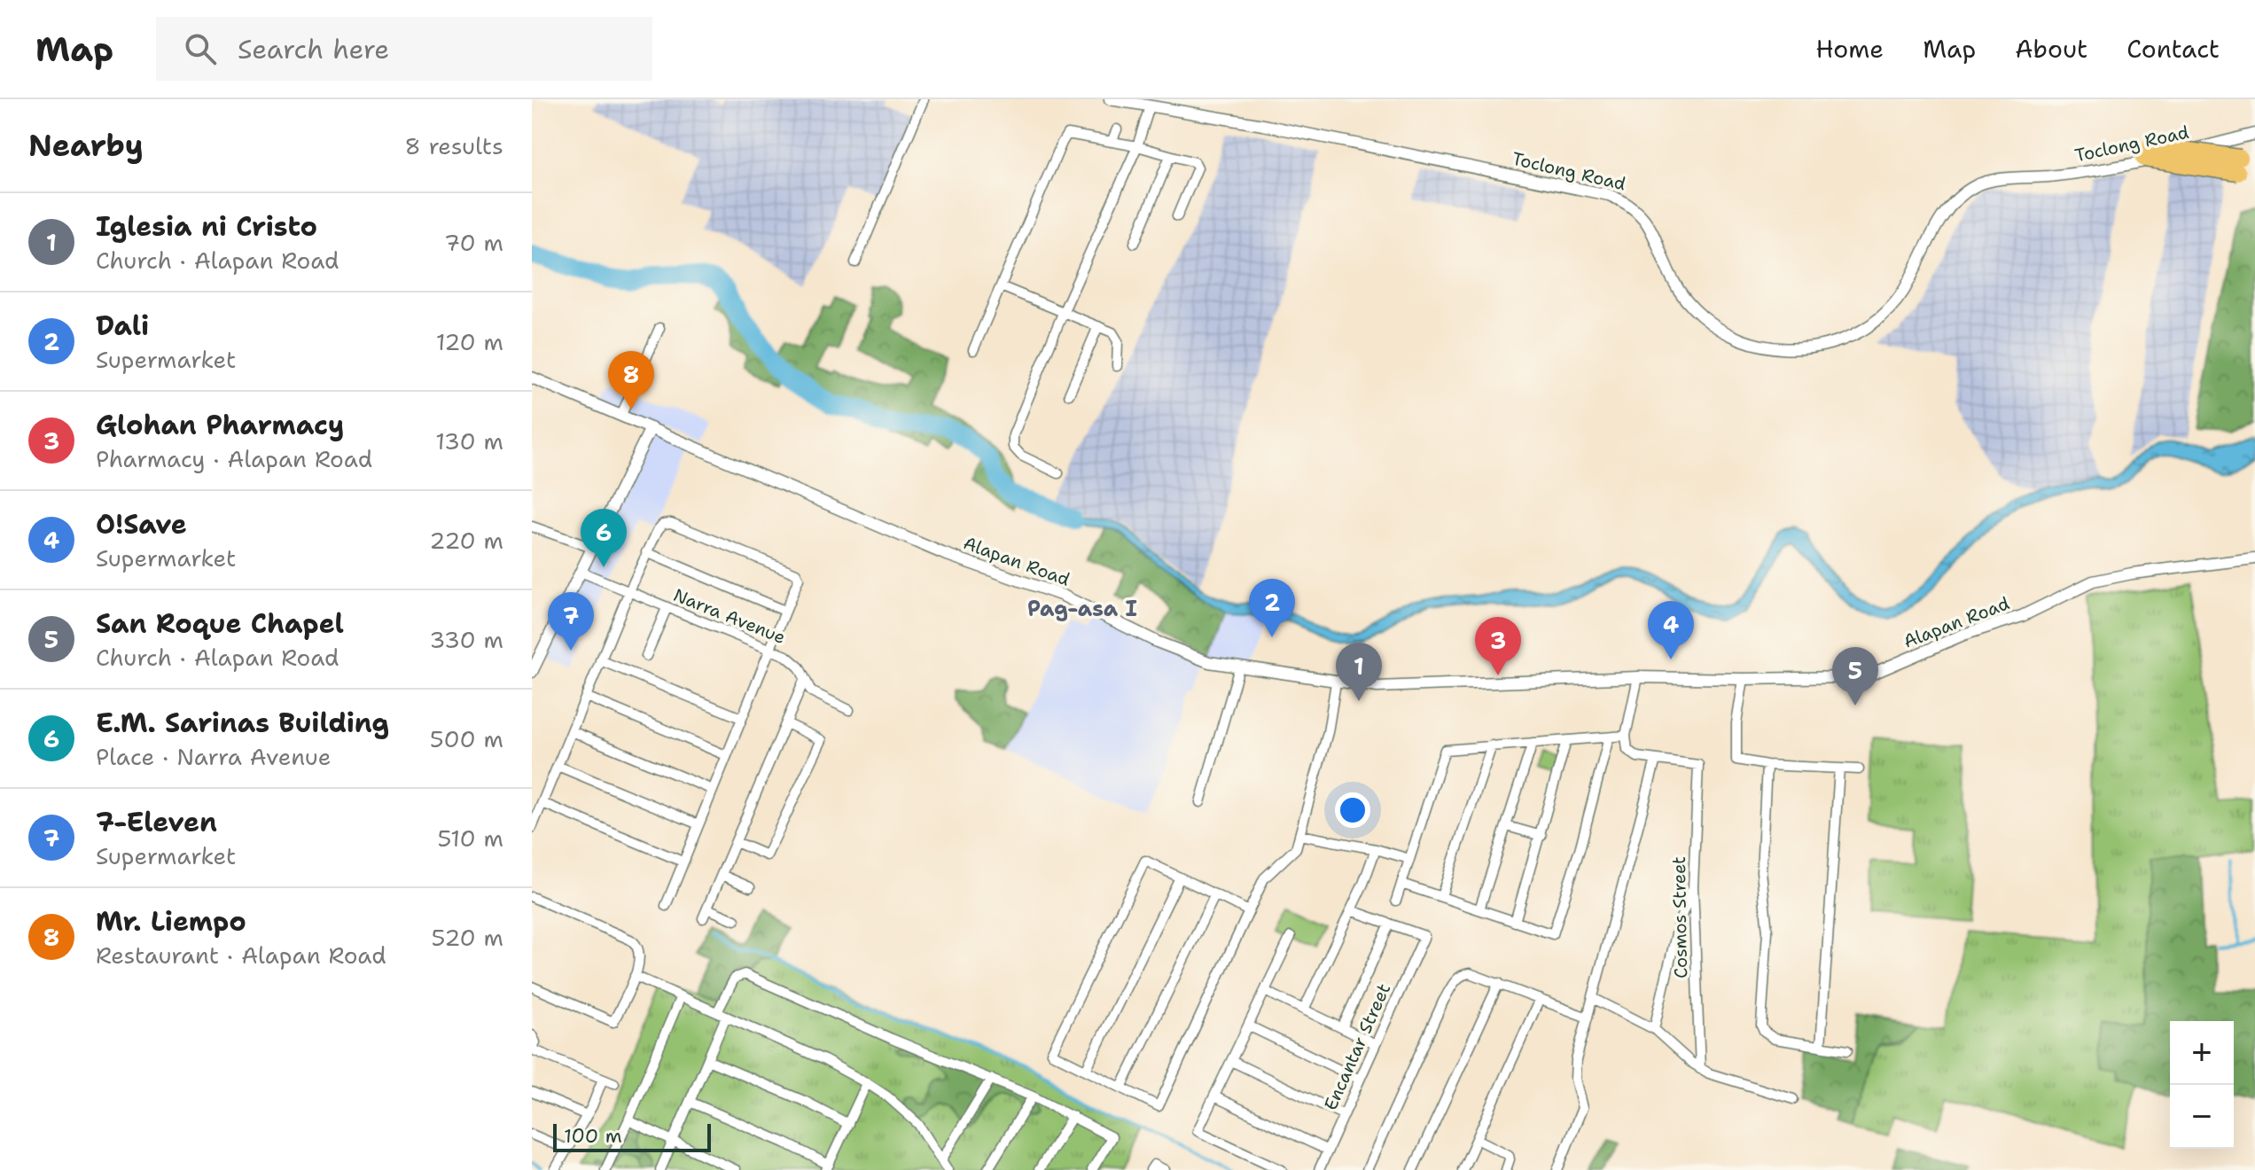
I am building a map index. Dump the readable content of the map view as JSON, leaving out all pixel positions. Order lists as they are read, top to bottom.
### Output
{
  "streets": {
    "street": [
      "Toclong Road",
      "Alapan Road",
      "Narra Avenue",
      "Cosmos Street",
      "Encantar Street"
    ]
  },
  "districts": ["Pag-asa I"],
  "scale_bar": "100 m",
  "page": {
    "header": "Map",
    "search": "Search here",
    "nav": [
      "Home",
      "Map",
      "About",
      "Contact"
    ],
    "heading": ["Nearby", "8 results"],
    "list": [
      {
        "mark": "1",
        "name": "Iglesia ni Cristo",
        "note": "Church · Alapan Road",
        "value": "70 m"
      },
      {
        "mark": "2",
        "name": "Dali",
        "note": "Supermarket",
        "value": "120 m"
      },
      {
        "mark": "3",
        "name": "Glohan Pharmacy",
        "note": "Pharmacy · Alapan Road",
        "value": "130 m"
      },
      {
        "mark": "4",
        "name": "O!Save",
        "note": "Supermarket",
        "value": "220 m"
      },
      {
        "mark": "5",
        "name": "San Roque Chapel",
        "note": "Church · Alapan Road",
        "value": "330 m"
      },
      {
        "mark": "6",
        "name": "E.M. Sarinas Building",
        "note": "Place · Narra Avenue",
        "value": "500 m"
      },
      {
        "mark": "7",
        "name": "7-Eleven",
        "note": "Supermarket",
        "value": "510 m"
      },
      {
        "mark": "8",
        "name": "Mr. Liempo",
        "note": "Restaurant · Alapan Road",
        "value": "520 m"
      }
    ],
    "pins": [
      "8",
      "6",
      "2",
      "7",
      "4",
      "3",
      "1",
      "5"
    ],
    "map_buttons": ["+", "−"],
    "scale": "100 m"
  }
}
